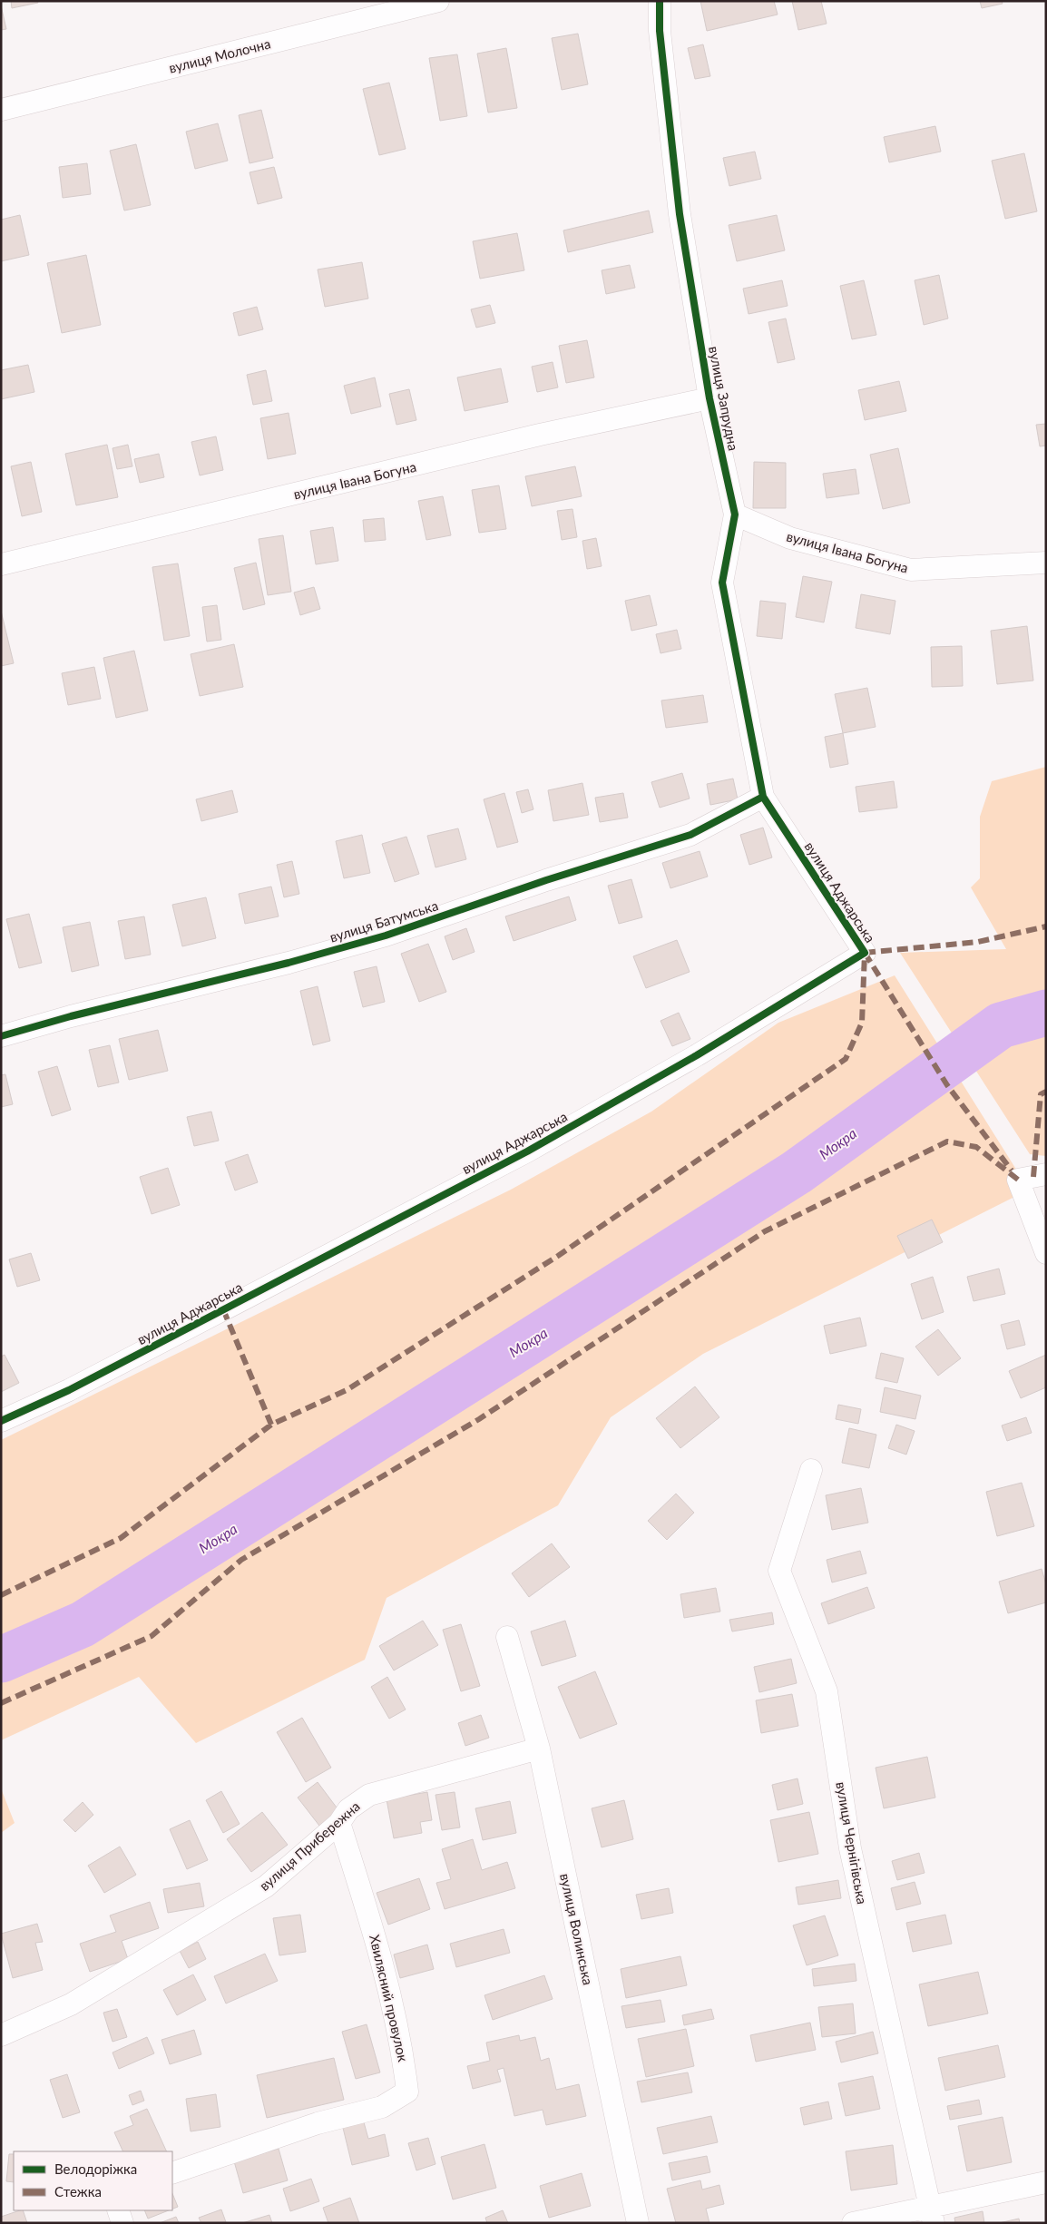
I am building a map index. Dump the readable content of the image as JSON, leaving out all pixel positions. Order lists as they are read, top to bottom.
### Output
{
  "streets": {
    "street": [
      "вулиця Молочна",
      "вулиця Запрудна",
      "вулиця Івана Богуна",
      "вулиця Аджарська",
      "вулиця Батумська",
      "вулиця Чернігівська",
      "вулиця Прибережна",
      "вулиця Волинська",
      "Хвилясний провулок"
    ]
  },
  "crossings": [
    ["вулиця Запрудна", "вулиця Івана Богуна"],
    ["вулиця Запрудна", "вулиця Аджарська"],
    ["вулиця Запрудна", "вулиця Батумська"],
    ["вулиця Аджарська", "вулиця Батумська"],
    ["вулиця Прибережна", "вулиця Волинська"],
    ["вулиця Прибережна", "Хвилясний провулок"]
  ],
  "water": ["Мокра"],
  "legend": ["Велодоріжка", "Стежка"]
}
